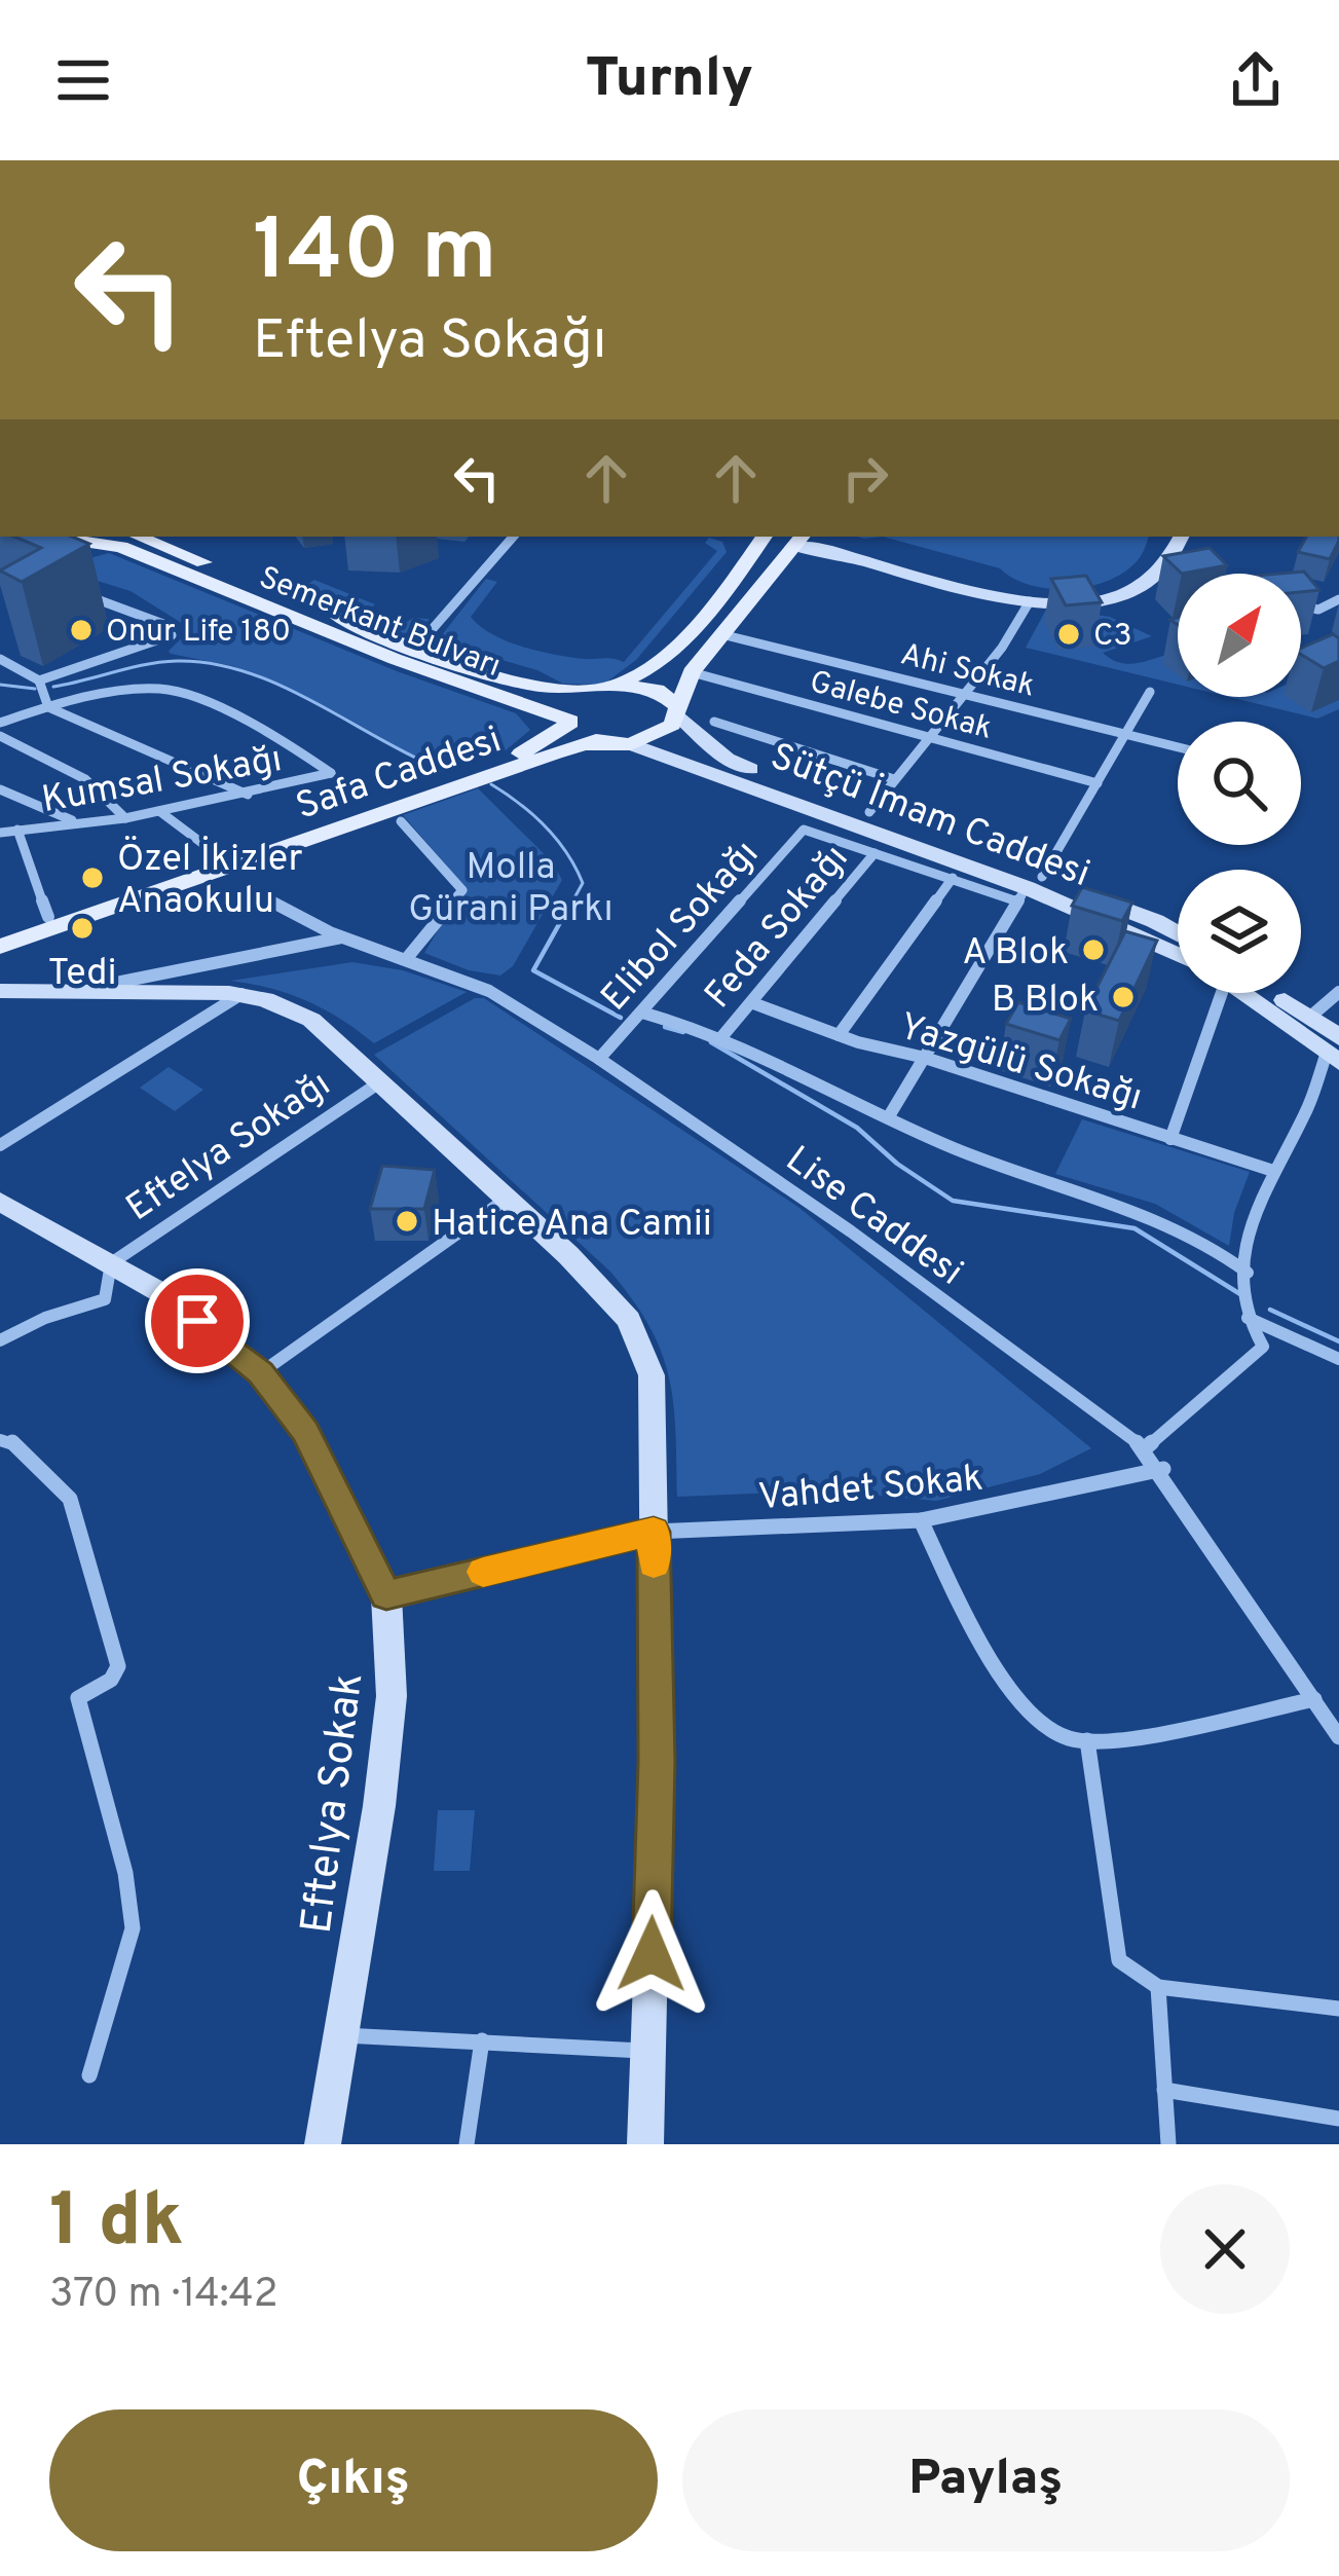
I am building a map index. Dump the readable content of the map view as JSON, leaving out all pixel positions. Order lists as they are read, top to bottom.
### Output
{
  "streets": {
    "main road": ["Semerkant Bulvarı", "Safa Caddesi"],
    "street": [
      "Ahi Sokak",
      "Galebe Sokak",
      "Kumsal Sokağı",
      "Sütçü İmam Caddesi",
      "Elibol Sokağı",
      "Feda Sokağı",
      "Yazgülü Sokağı",
      "Eftelya Sokağı",
      "Lise Caddesi",
      "Vahdet Sokak",
      "Eftelya Sokak"
    ]
  },
  "crossings": [
    ["Semerkant Bulvarı", "Safa Caddesi"],
    ["Semerkant Bulvarı", "Sütçü İmam Caddesi"],
    ["Safa Caddesi", "Sütçü İmam Caddesi"],
    ["Elibol Sokağı", "Feda Sokağı"],
    ["Elibol Sokağı", "Lise Caddesi"],
    ["Feda Sokağı", "Yazgülü Sokağı"],
    ["Eftelya Sokağı", "Eftelya Sokak"],
    ["Lise Caddesi", "Vahdet Sokak"]
  ],
  "parks": ["Molla Gürani Parkı"],
  "places": [
    "Onur Life 180",
    "C3",
    "Özel İkizler Anaokulu",
    "Tedi",
    "A Blok",
    "B Blok",
    "Hatice Ana Camii"
  ],
  "north": "top right",
  "page": {
    "header": "Turnly",
    "turn": ["140 m", "Eftelya Sokağı"],
    "heading": ["1 dk", "370 m · 14:42"],
    "buttons": ["Çıkış", "Paylaş"]
  }
}
